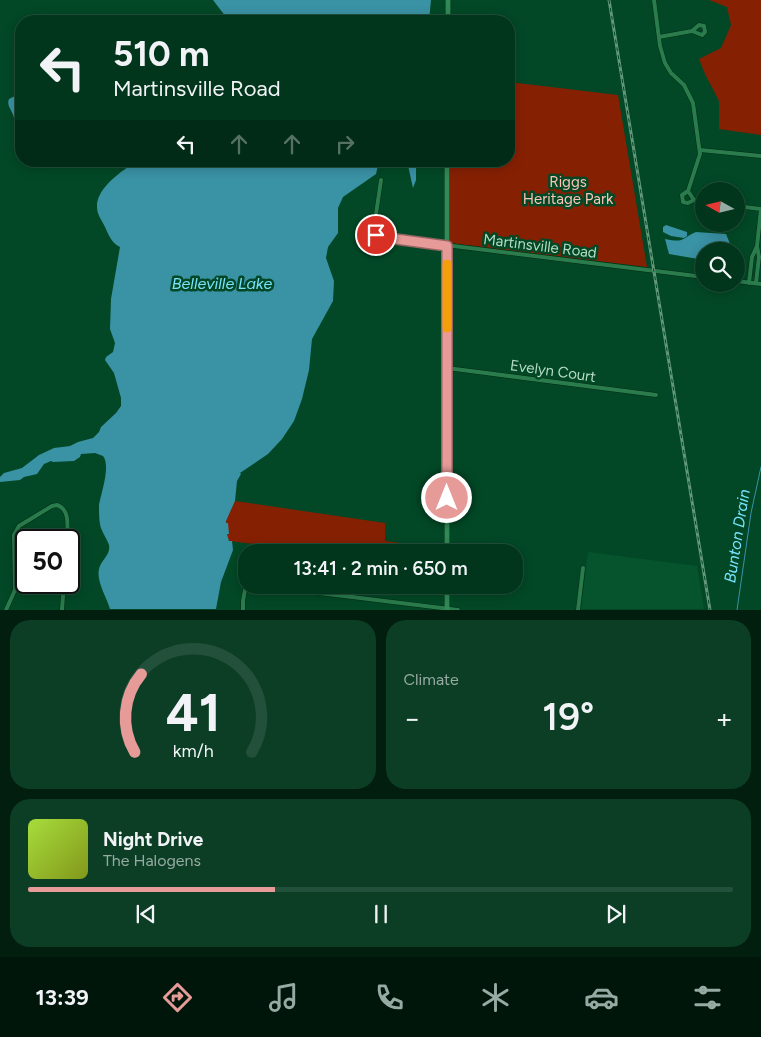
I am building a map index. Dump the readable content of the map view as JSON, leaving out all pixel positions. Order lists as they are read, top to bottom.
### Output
{
  "streets": {
    "street": ["Martinsville Road", "Evelyn Court"]
  },
  "water": ["Belleville Lake", "Bunton Drain"],
  "parks": ["Riggs Heritage Park"],
  "north": "left",
  "page": {
    "turn": ["510 m", "Martinsville Road"],
    "limit": "50",
    "trip": "13:41 · 2 min · 650 m",
    "tile": "Climate",
    "heat": ["−", "19°", "+"],
    "song": ["Night Drive", "The Halogens"],
    "tabs": "13:39",
    "gauge": ["41", "km/h"]
  }
}
